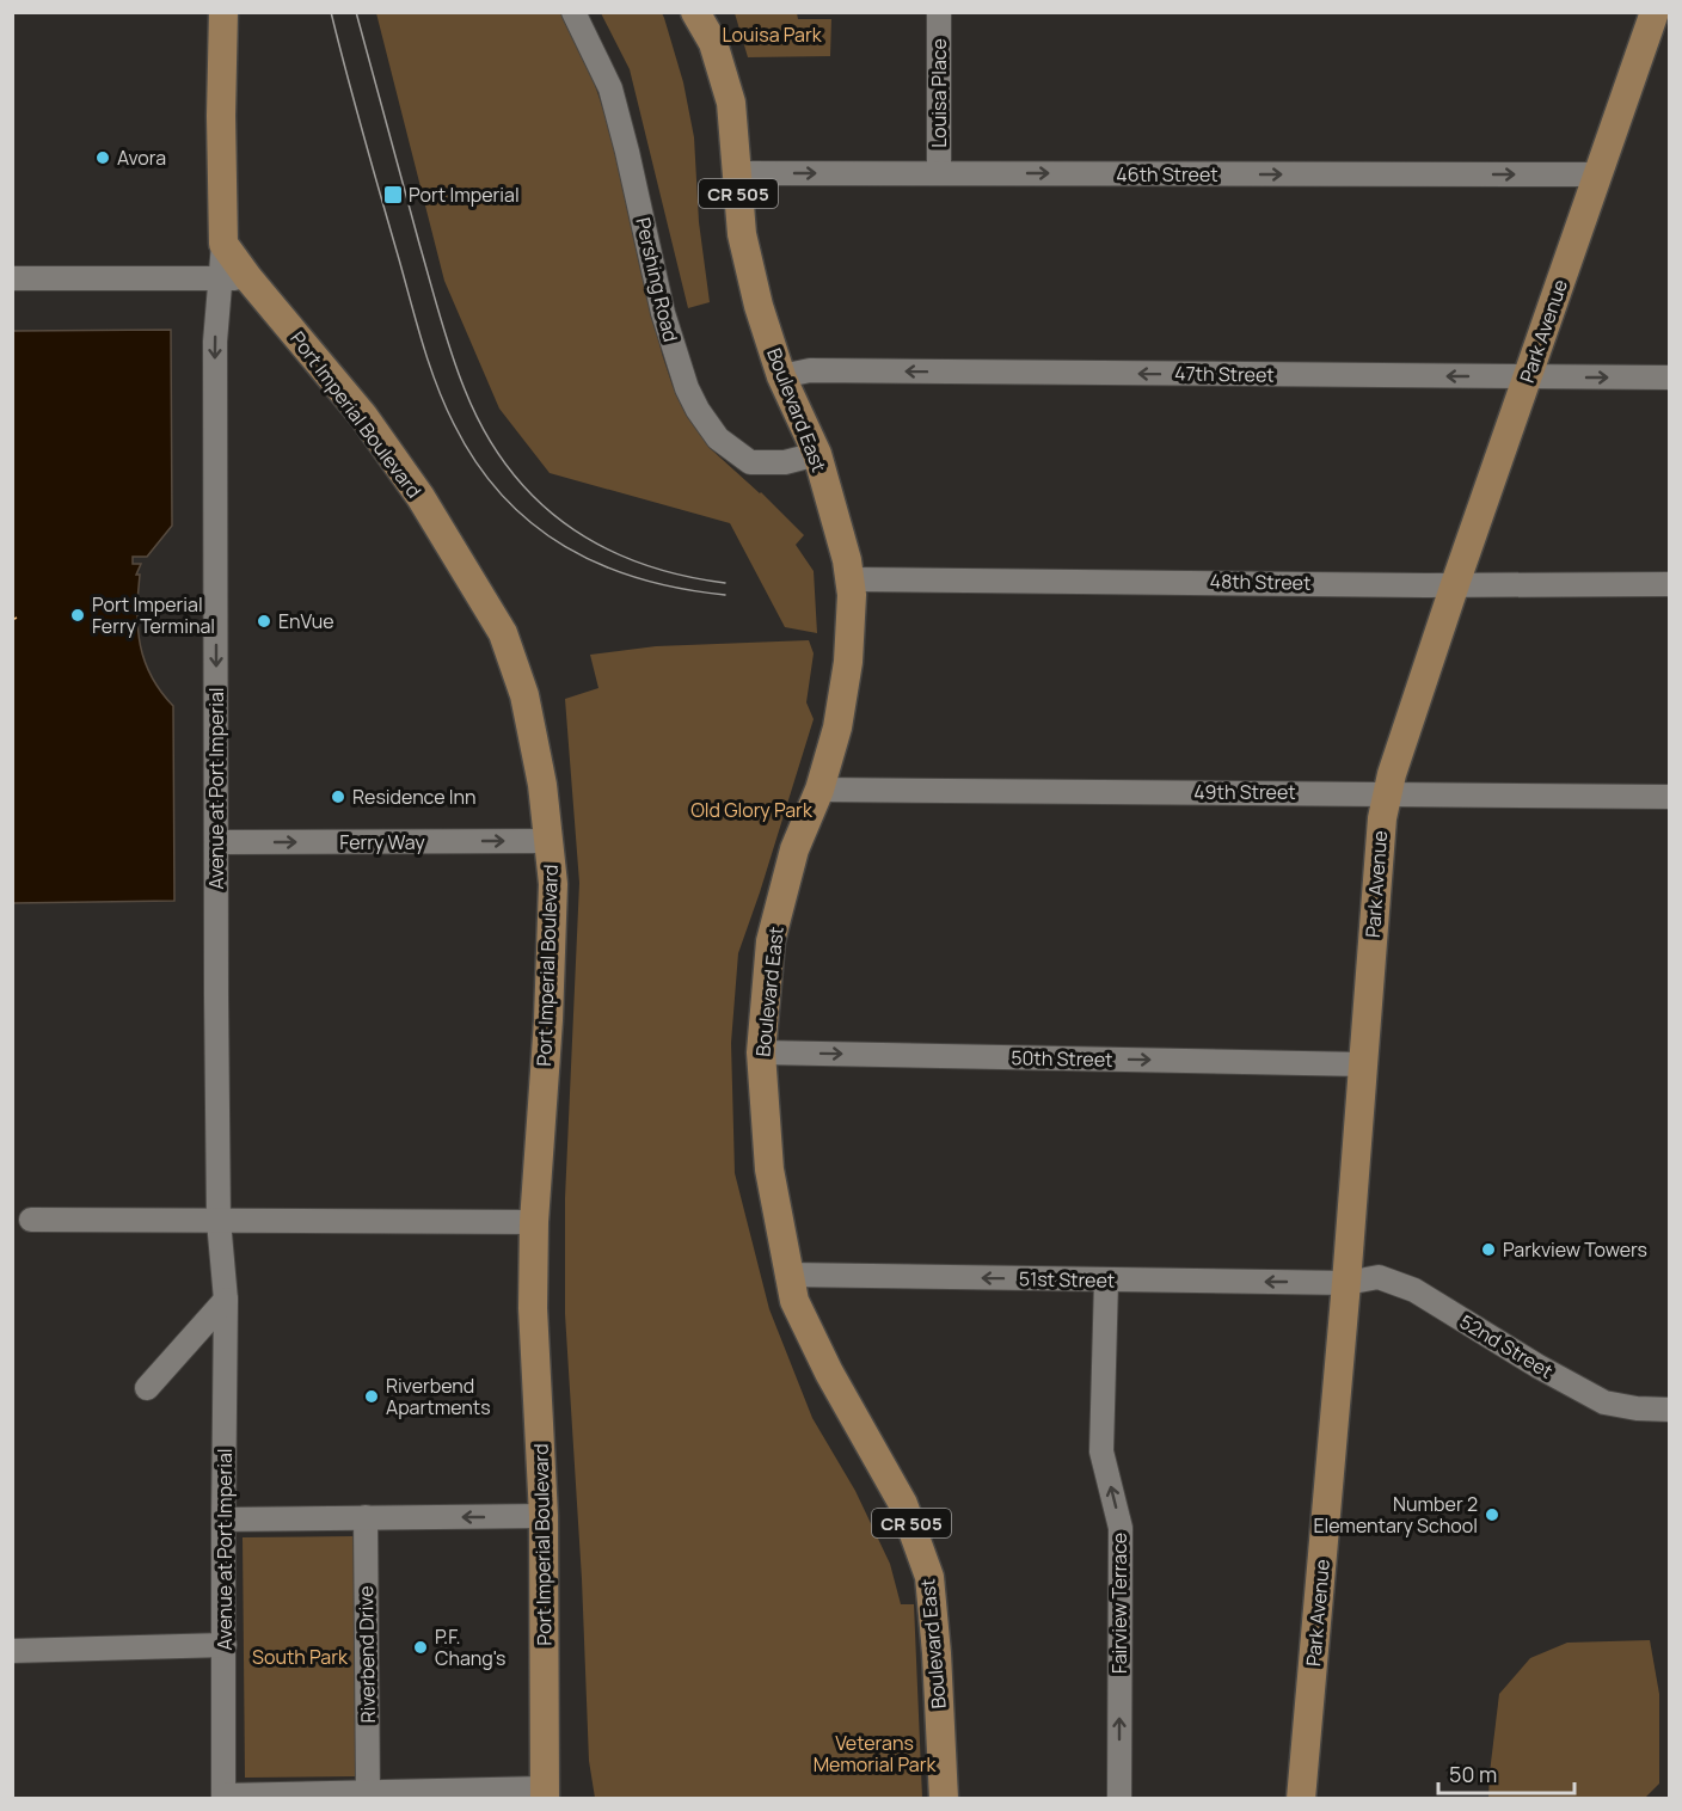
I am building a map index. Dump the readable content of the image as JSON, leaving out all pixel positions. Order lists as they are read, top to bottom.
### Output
{
  "streets": {
    "main road": [
      "CR 505",
      "Park Avenue",
      "Boulevard East",
      "Port Imperial Boulevard"
    ],
    "street": [
      "Louisa Place",
      "46th Street",
      "Pershing Road",
      "47th Street",
      "48th Street",
      "Avenue at Port Imperial",
      "49th Street",
      "Ferry Way",
      "50th Street",
      "51st Street",
      "52nd Street",
      "Fairview Terrace",
      "Riverbend Drive"
    ]
  },
  "crossings": [
    ["Louisa Place", "46th Street"],
    ["46th Street", "Park Avenue"],
    ["46th Street", "Boulevard East"],
    ["Pershing Road", "Boulevard East"],
    ["Park Avenue", "47th Street"],
    ["Park Avenue", "48th Street"],
    ["Park Avenue", "49th Street"],
    ["Park Avenue", "50th Street"],
    ["Park Avenue", "51st Street"],
    ["Park Avenue", "52nd Street"],
    ["47th Street", "Boulevard East"],
    ["Boulevard East", "48th Street"],
    ["Boulevard East", "49th Street"],
    ["Boulevard East", "50th Street"],
    ["Boulevard East", "51st Street"],
    ["Port Imperial Boulevard", "Avenue at Port Imperial"],
    ["Port Imperial Boulevard", "Ferry Way"],
    ["Avenue at Port Imperial", "Ferry Way"],
    ["51st Street", "52nd Street"],
    ["51st Street", "Fairview Terrace"]
  ],
  "one_way": [
    "46th Street",
    "Avenue at Port Imperial",
    "Ferry Way",
    "50th Street",
    "51st Street",
    "Fairview Terrace"
  ],
  "parks": [
    "Louisa Park",
    "Old Glory Park",
    "South Park",
    "Veterans Memorial Park"
  ],
  "places": {
    "other": [
      "Avora",
      "Port Imperial Ferry Terminal",
      "EnVue",
      "Residence Inn",
      "Parkview Towers",
      "Riverbend Apartments",
      "Number 2 Elementary School",
      "P.F. Chang's"
    ],
    "transit": ["Port Imperial"]
  },
  "scale_bar": "50 m"
}
